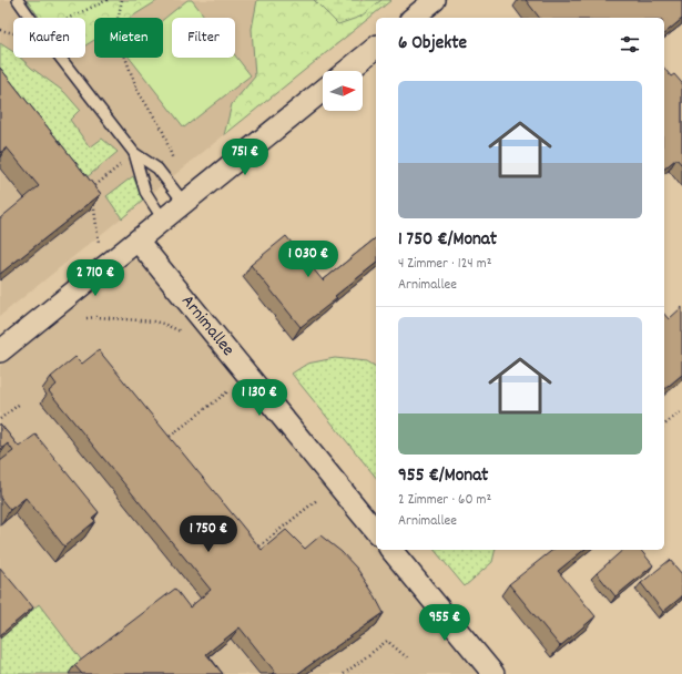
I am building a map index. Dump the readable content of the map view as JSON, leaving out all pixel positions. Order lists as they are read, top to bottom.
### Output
{
  "streets": {
    "street": ["Arnimallee"]
  },
  "north": "right",
  "page": {
    "chip": ["Kaufen", "Mieten", "Filter"],
    "heading": "6 Objekte",
    "list": [
      {
        "name": "1 750 €/Monat",
        "note": "4 Zimmer · 124 m² · Arnimallee"
      },
      {
        "name": "955 €/Monat",
        "note": "2 Zimmer · 60 m² · Arnimallee"
      }
    ],
    "price": [
      "751 €",
      "1 030 €",
      "2 710 €",
      "1 130 €",
      "1 750 €",
      "955 €"
    ]
  }
}
